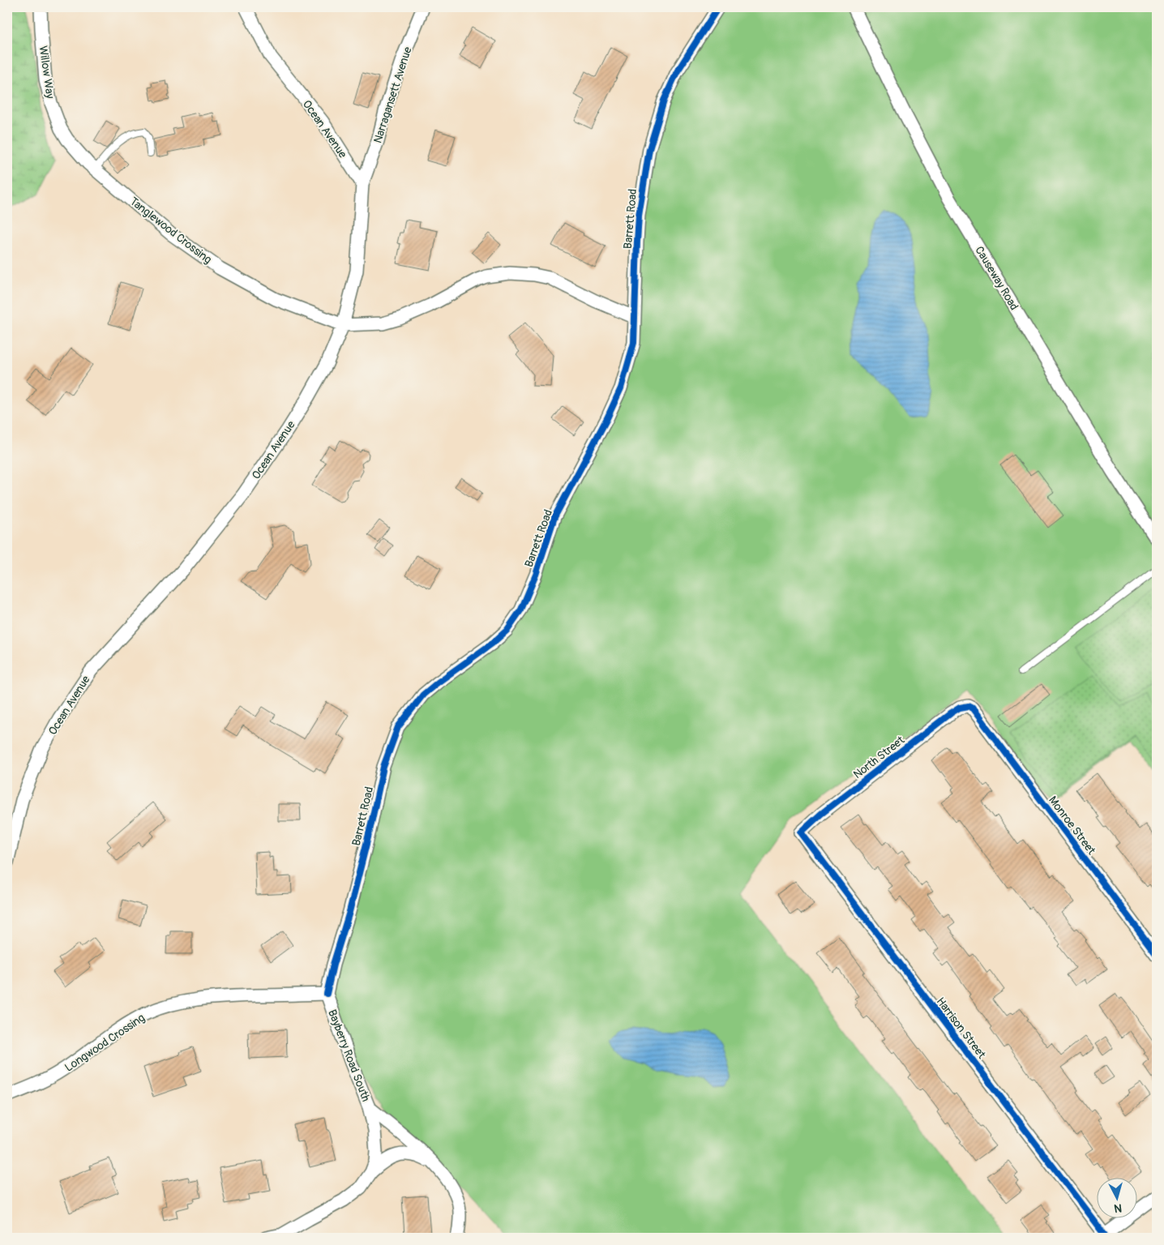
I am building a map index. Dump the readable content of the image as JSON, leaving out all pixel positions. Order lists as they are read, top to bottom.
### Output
{
  "streets": {
    "street": [
      "Willow Way",
      "Narragansett Avenue",
      "Ocean Avenue",
      "Barrett Road",
      "Tanglewood Crossing",
      "Causeway Road",
      "North Street",
      "Monroe Street",
      "Harrison Street",
      "Longwood Crossing",
      "Bayberry Road South"
    ]
  },
  "crossings": [
    ["Willow Way", "Tanglewood Crossing"],
    ["Narragansett Avenue", "Ocean Avenue"],
    ["Ocean Avenue", "Tanglewood Crossing"],
    ["Barrett Road", "Tanglewood Crossing"],
    ["Barrett Road", "Longwood Crossing"],
    ["Barrett Road", "Bayberry Road South"],
    ["North Street", "Monroe Street"],
    ["North Street", "Harrison Street"],
    ["Longwood Crossing", "Bayberry Road South"]
  ],
  "north": "bottom"
}
